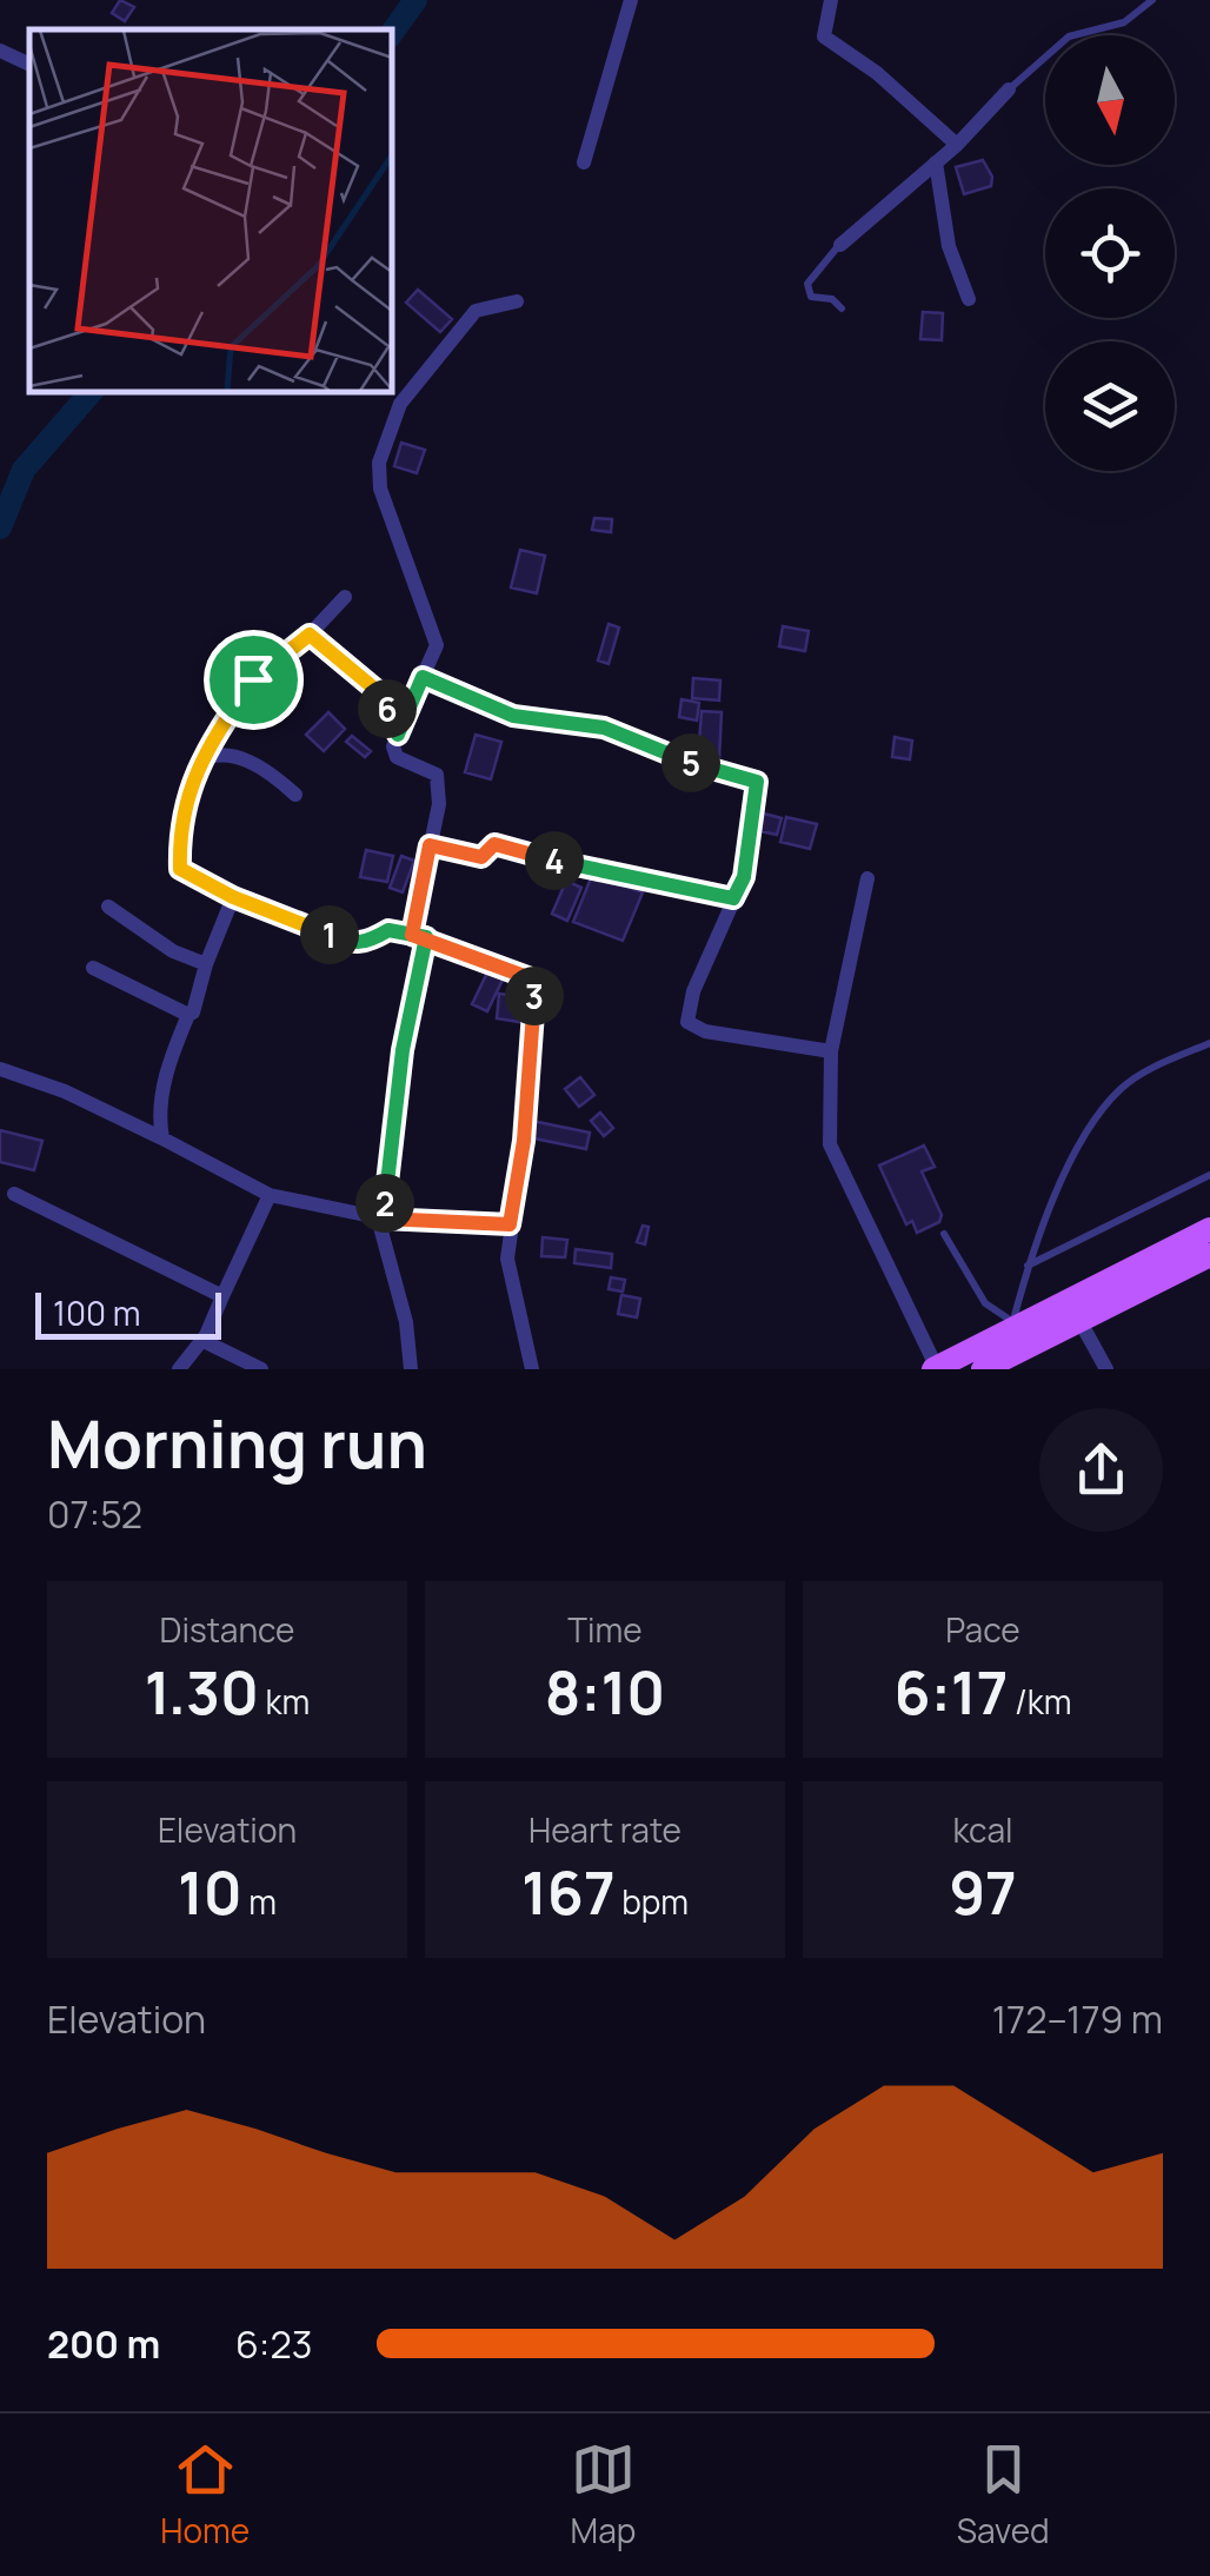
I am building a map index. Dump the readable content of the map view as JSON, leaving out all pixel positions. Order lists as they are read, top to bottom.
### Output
{
  "scale_bar": "100 m",
  "north": "bottom",
  "page": {
    "pins": [
      "6",
      "5",
      "4",
      "1",
      "3",
      "2"
    ],
    "scale": "100 m",
    "heading": ["Morning run", "07:52"],
    "stats": [
      ["Distance", "1.30 km"],
      ["Time", "8:10"],
      ["Pace", "6:17 /km"],
      ["Elevation", "10 m"],
      ["Heart rate", "167 bpm"],
      ["kcal", "97"]
    ],
    "chart": ["Elevation", "172–179 m"],
    "list": [
      {
        "name": "200 m",
        "note": "6:23"
      }
    ],
    "tabs": ["Home", "Map", "Saved"]
  }
}
